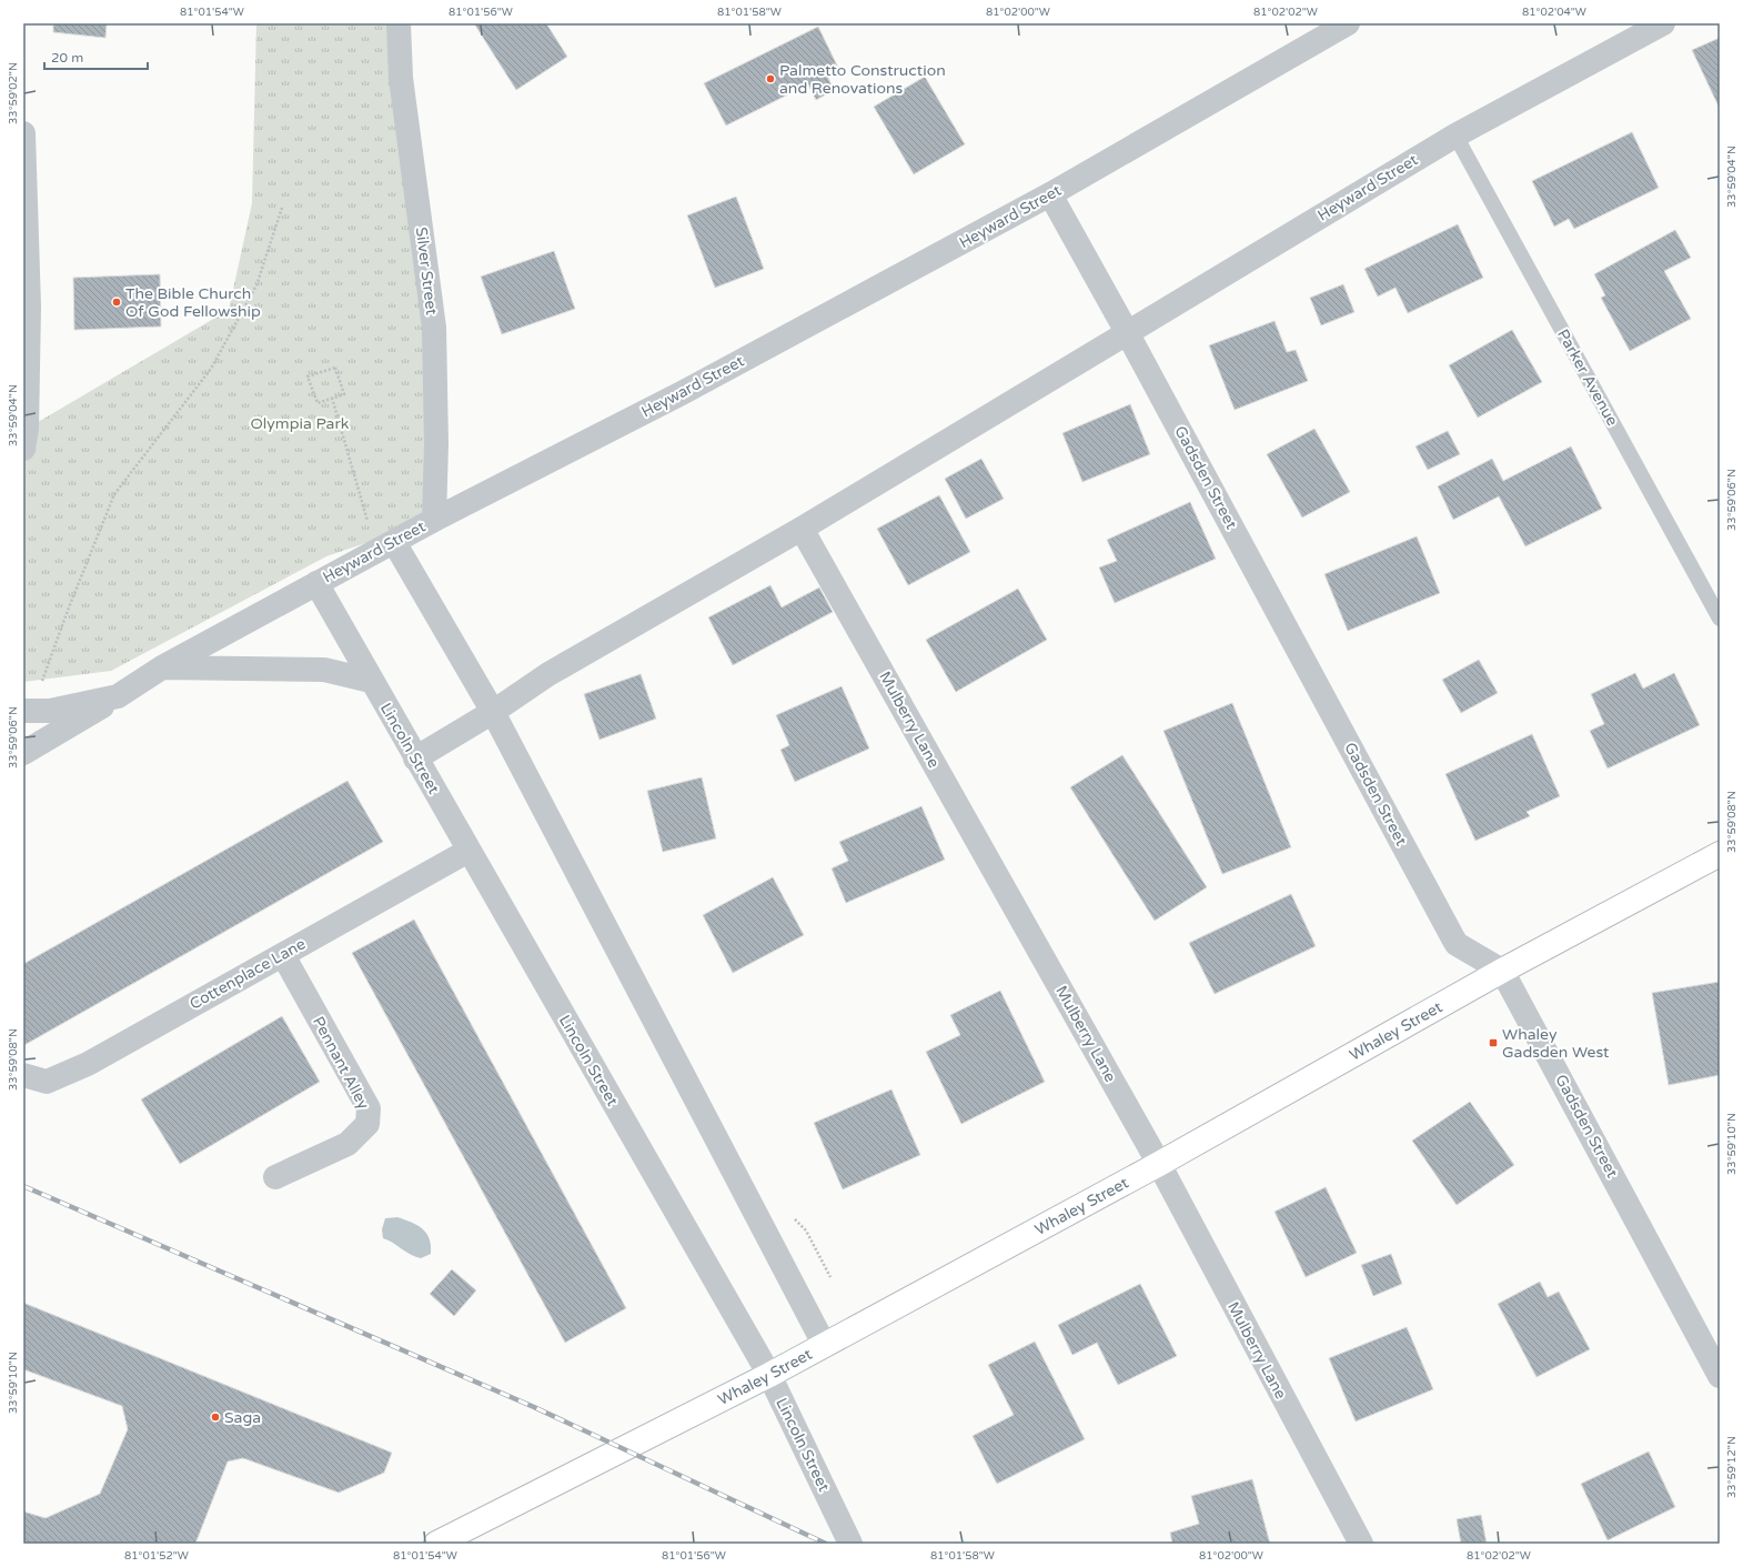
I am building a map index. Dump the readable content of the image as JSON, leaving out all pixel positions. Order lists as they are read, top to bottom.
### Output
{
  "streets": {
    "main road": ["Whaley Street"],
    "street": [
      "Heyward Street",
      "Silver Street",
      "Gadsden Street",
      "Mulberry Lane",
      "Lincoln Street",
      "Cottenplace Lane",
      "Pennant Alley"
    ],
    "lane": ["Parker Avenue"]
  },
  "crossings": [
    ["Heyward Street", "Silver Street"],
    ["Heyward Street", "Parker Avenue"],
    ["Heyward Street", "Gadsden Street"],
    ["Heyward Street", "Mulberry Lane"],
    ["Heyward Street", "Lincoln Street"],
    ["Gadsden Street", "Whaley Street"],
    ["Mulberry Lane", "Whaley Street"],
    ["Lincoln Street", "Cottenplace Lane"],
    ["Lincoln Street", "Whaley Street"],
    ["Cottenplace Lane", "Pennant Alley"]
  ],
  "parks": ["Olympia Park"],
  "places": {
    "other": ["Palmetto Construction and Renovations", "The Bible Church Of God Fellowship", "Saga"],
    "transit": ["Whaley Gadsden West"]
  },
  "scale_bar": "20 m",
  "coordinates": [
    "81°01'54\"W",
    "81°01'56\"W",
    "81°01'58\"W",
    "81°02'00\"W",
    "81°02'02\"W",
    "81°02'04\"W",
    "33°59'02\"N",
    "33°59'04\"N",
    "33°59'06\"N",
    "33°59'08\"N",
    "33°59'10\"N",
    "33°59'12\"N",
    "81°01'52\"W"
  ]
}
